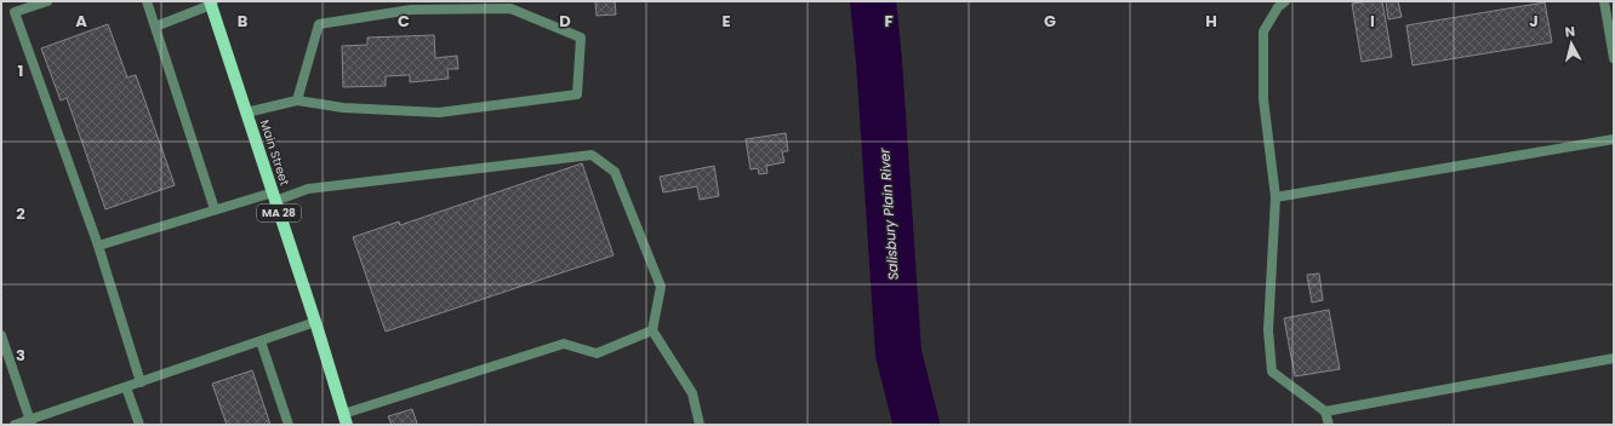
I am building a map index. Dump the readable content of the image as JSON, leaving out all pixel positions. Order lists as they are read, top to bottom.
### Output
{
  "streets": {
    "main road": ["Main Street", "MA 28"]
  },
  "water": ["Salisbury Plain River"],
  "north": "top",
  "grid": {
    "columns": [
      "A",
      "B",
      "C",
      "D",
      "E",
      "F",
      "G",
      "H",
      "I",
      "J"
    ],
    "rows": ["1", "2", "3"]
  }
}
